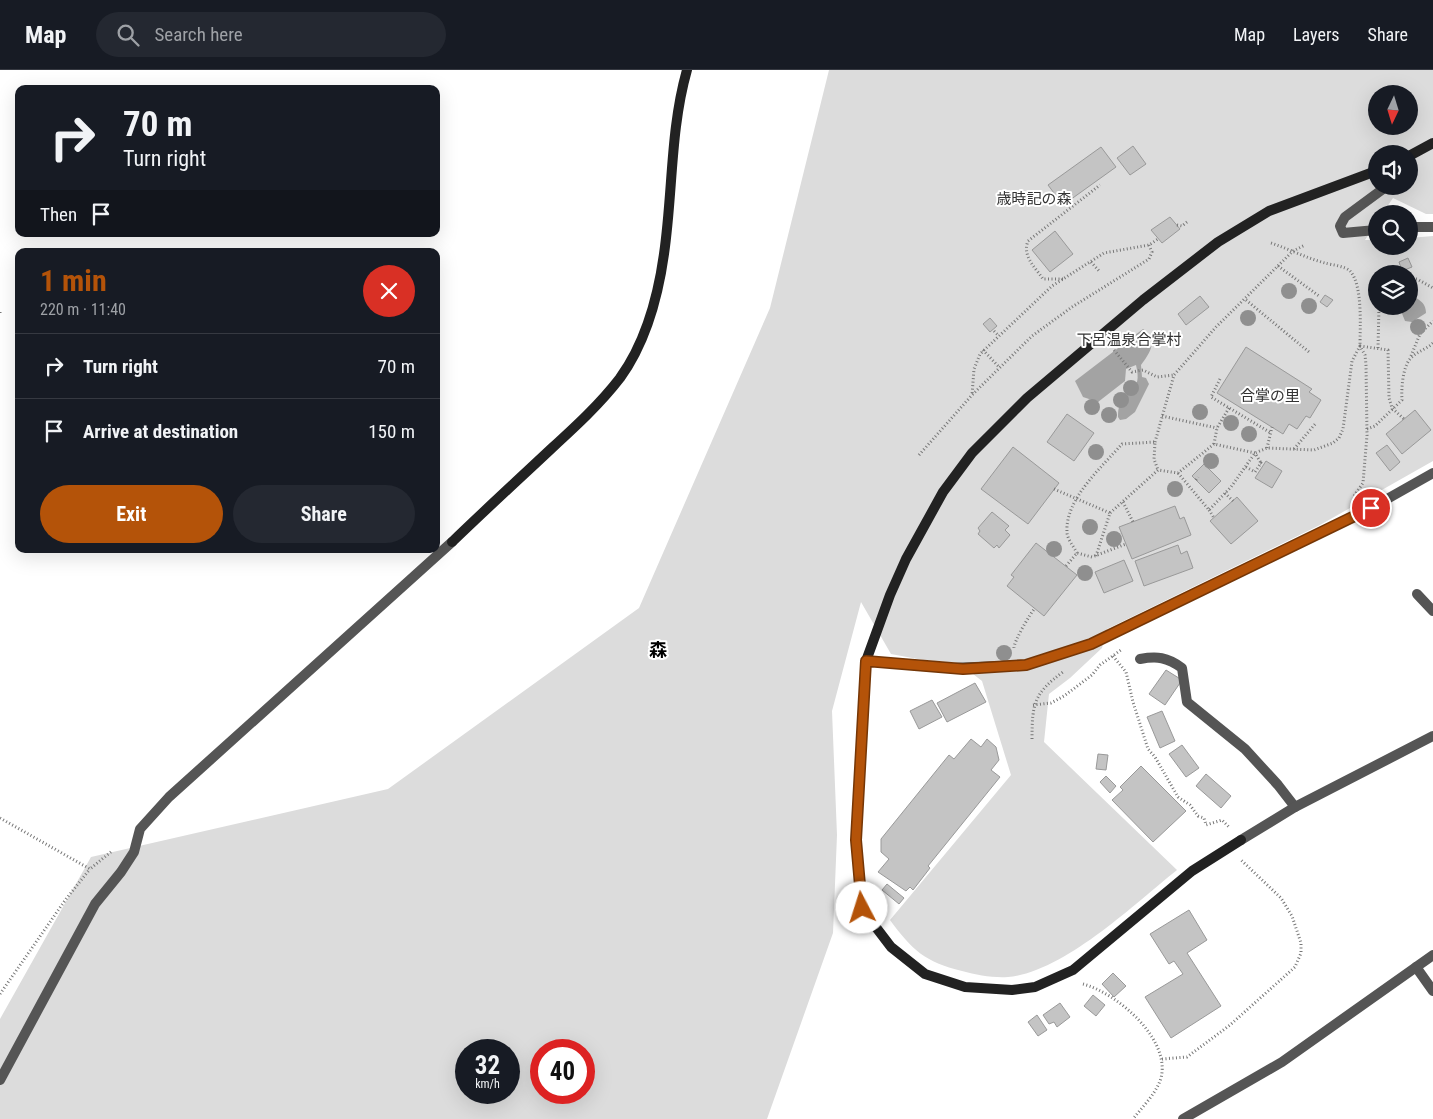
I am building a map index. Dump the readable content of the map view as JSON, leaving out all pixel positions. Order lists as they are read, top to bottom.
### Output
{
  "districts": ["森"],
  "parks": ["歳時記の森", "下呂温泉合掌村", "合掌の里"],
  "north": "bottom",
  "page": {
    "header": "Map",
    "search": "Search here",
    "nav": ["Map", "Layers", "Share"],
    "turn": ["70 m", "Turn right"],
    "then": "Then",
    "heading": ["1 min", "220 m · 11:40"],
    "list": [
      {
        "name": "Turn right",
        "value": "70 m"
      },
      {
        "name": "Arrive at destination",
        "value": "150 m"
      }
    ],
    "buttons": ["Exit", "Share"],
    "speed": "32 km/h",
    "limit": "40"
  }
}
